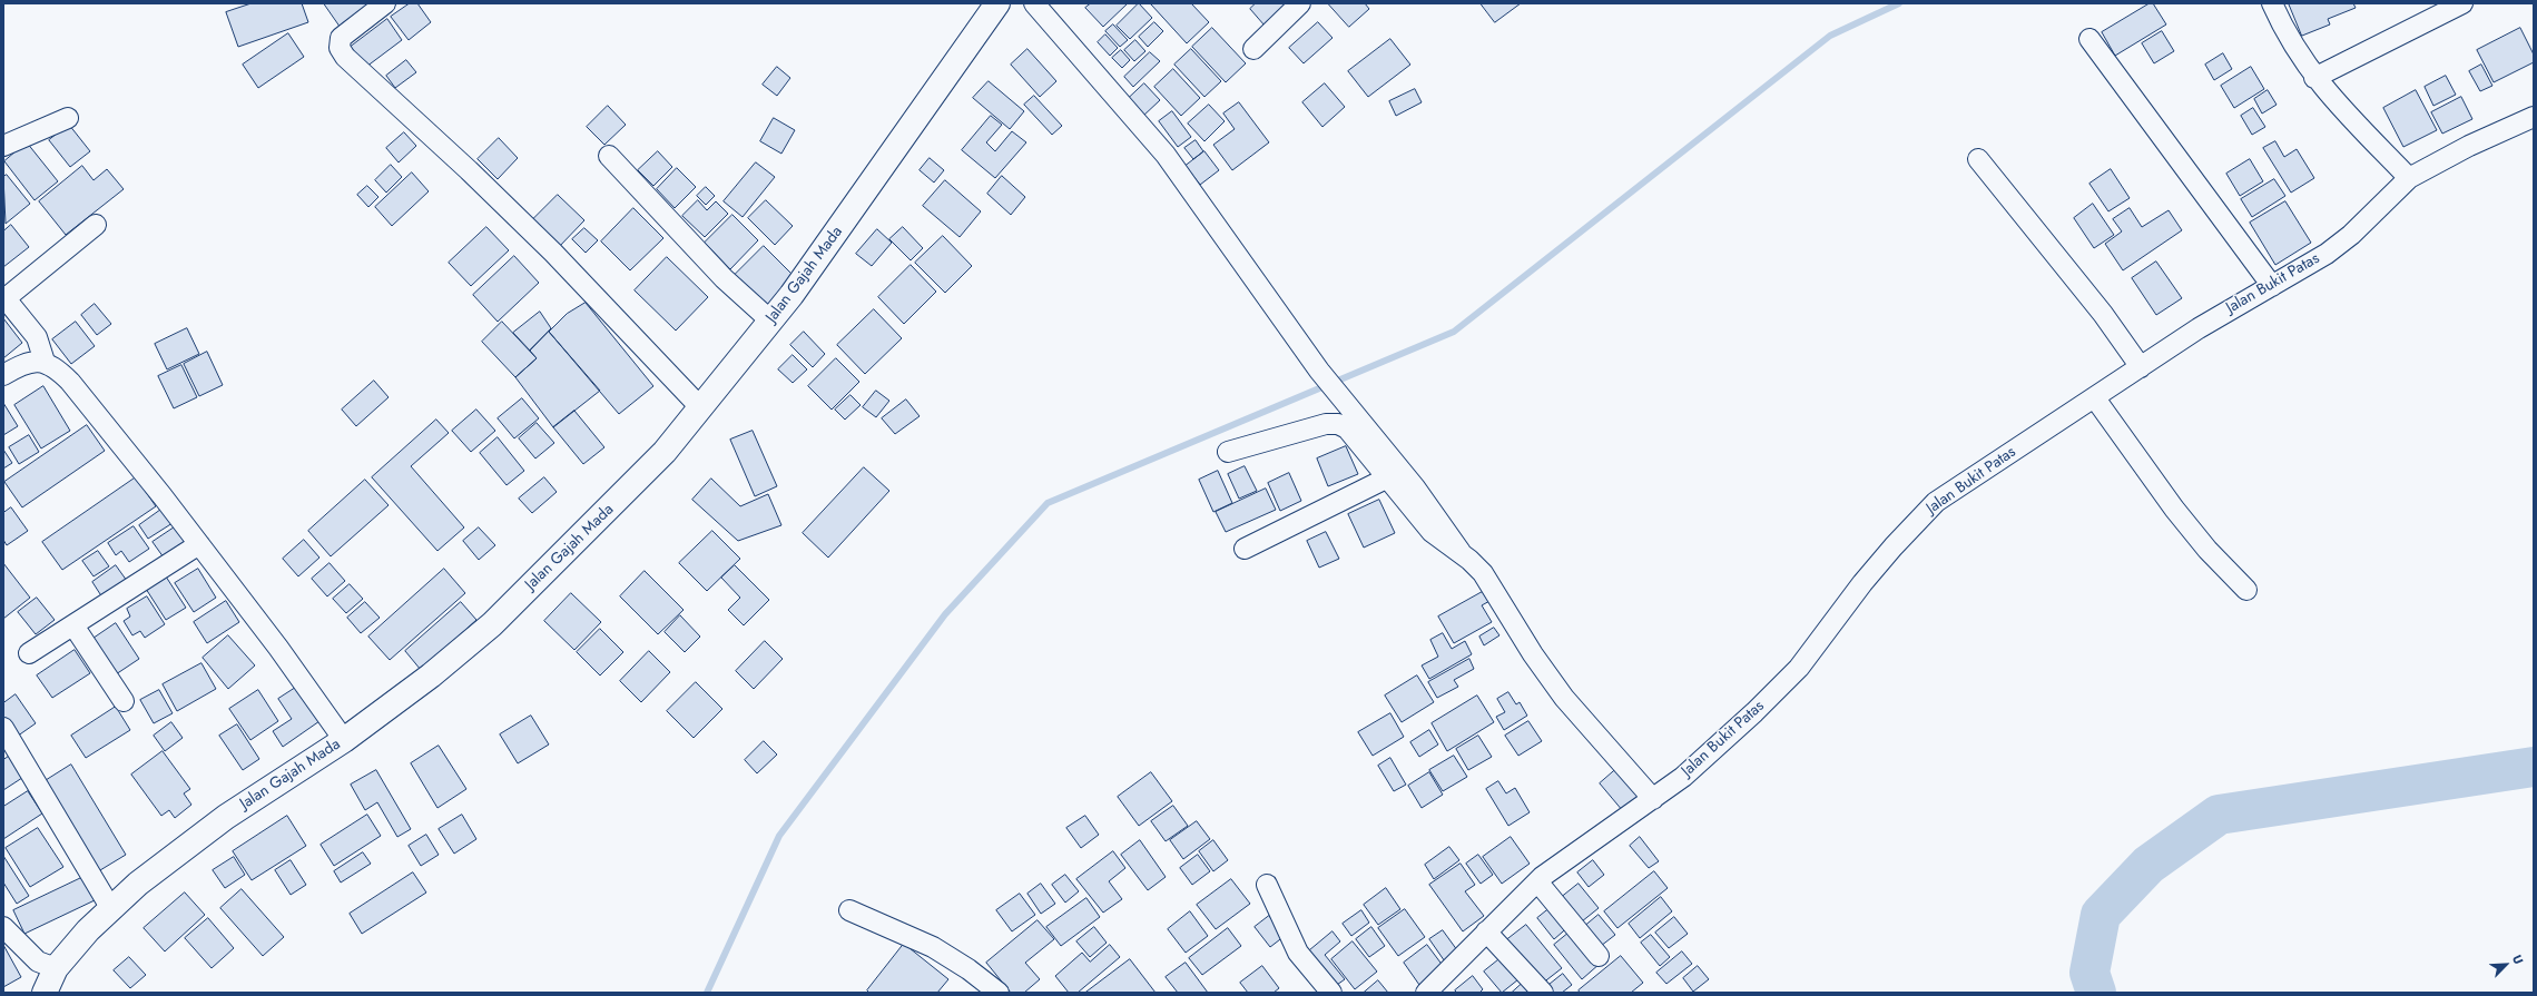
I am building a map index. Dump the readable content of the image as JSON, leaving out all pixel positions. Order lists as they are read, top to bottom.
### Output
{
  "streets": {
    "highway": ["Jalan Gajah Mada"],
    "street": ["Jalan Bukit Patas"]
  },
  "north": "top right"
}
